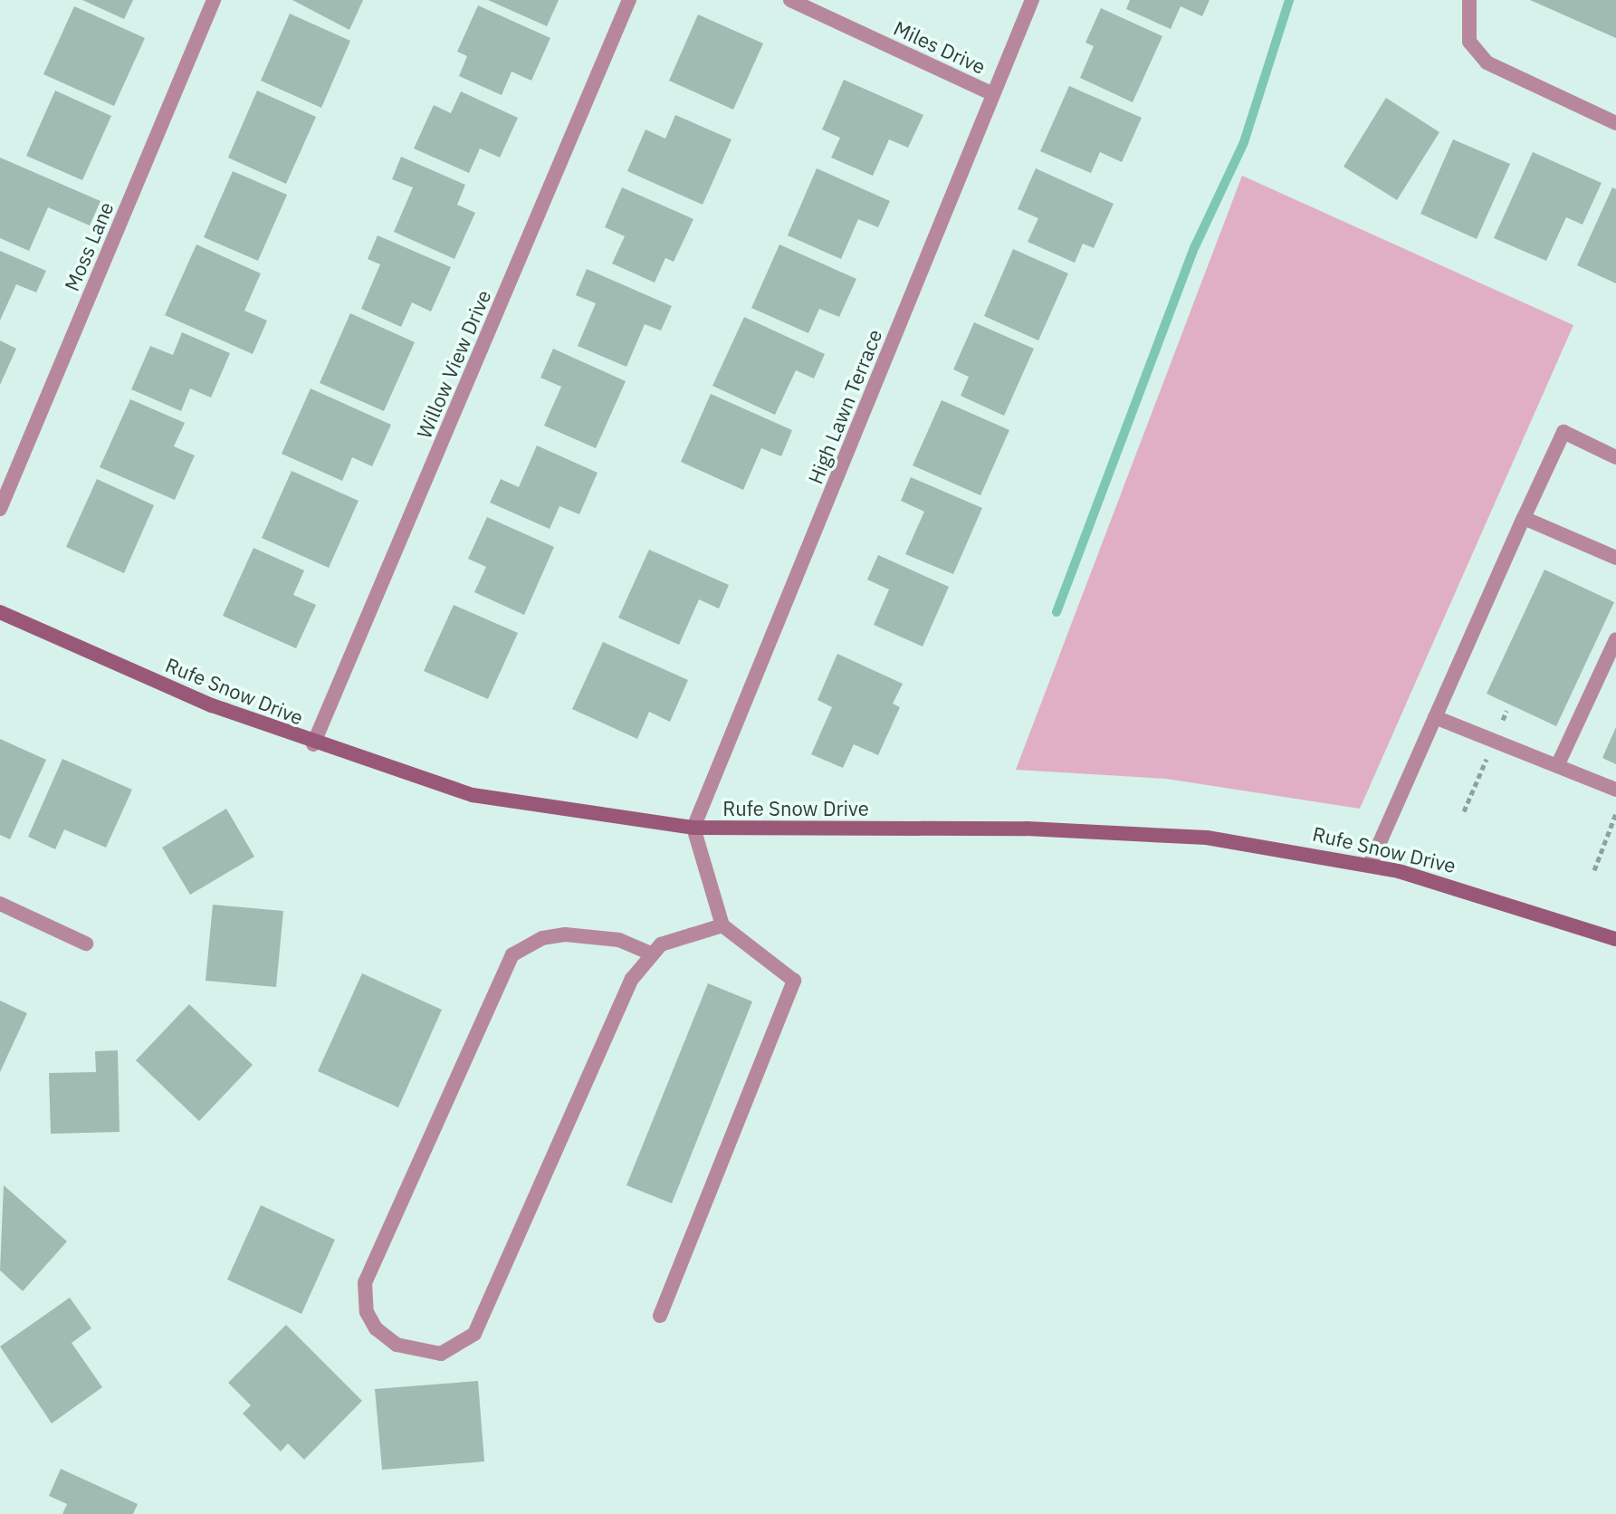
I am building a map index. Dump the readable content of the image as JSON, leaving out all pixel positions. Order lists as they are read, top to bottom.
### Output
{
  "streets": {
    "main road": ["Rufe Snow Drive"],
    "street": [
      "Miles Drive",
      "Moss Lane",
      "Willow View Drive",
      "High Lawn Terrace"
    ]
  },
  "crossings": [
    ["Miles Drive", "High Lawn Terrace"],
    ["Willow View Drive", "Rufe Snow Drive"],
    ["High Lawn Terrace", "Rufe Snow Drive"]
  ]
}
